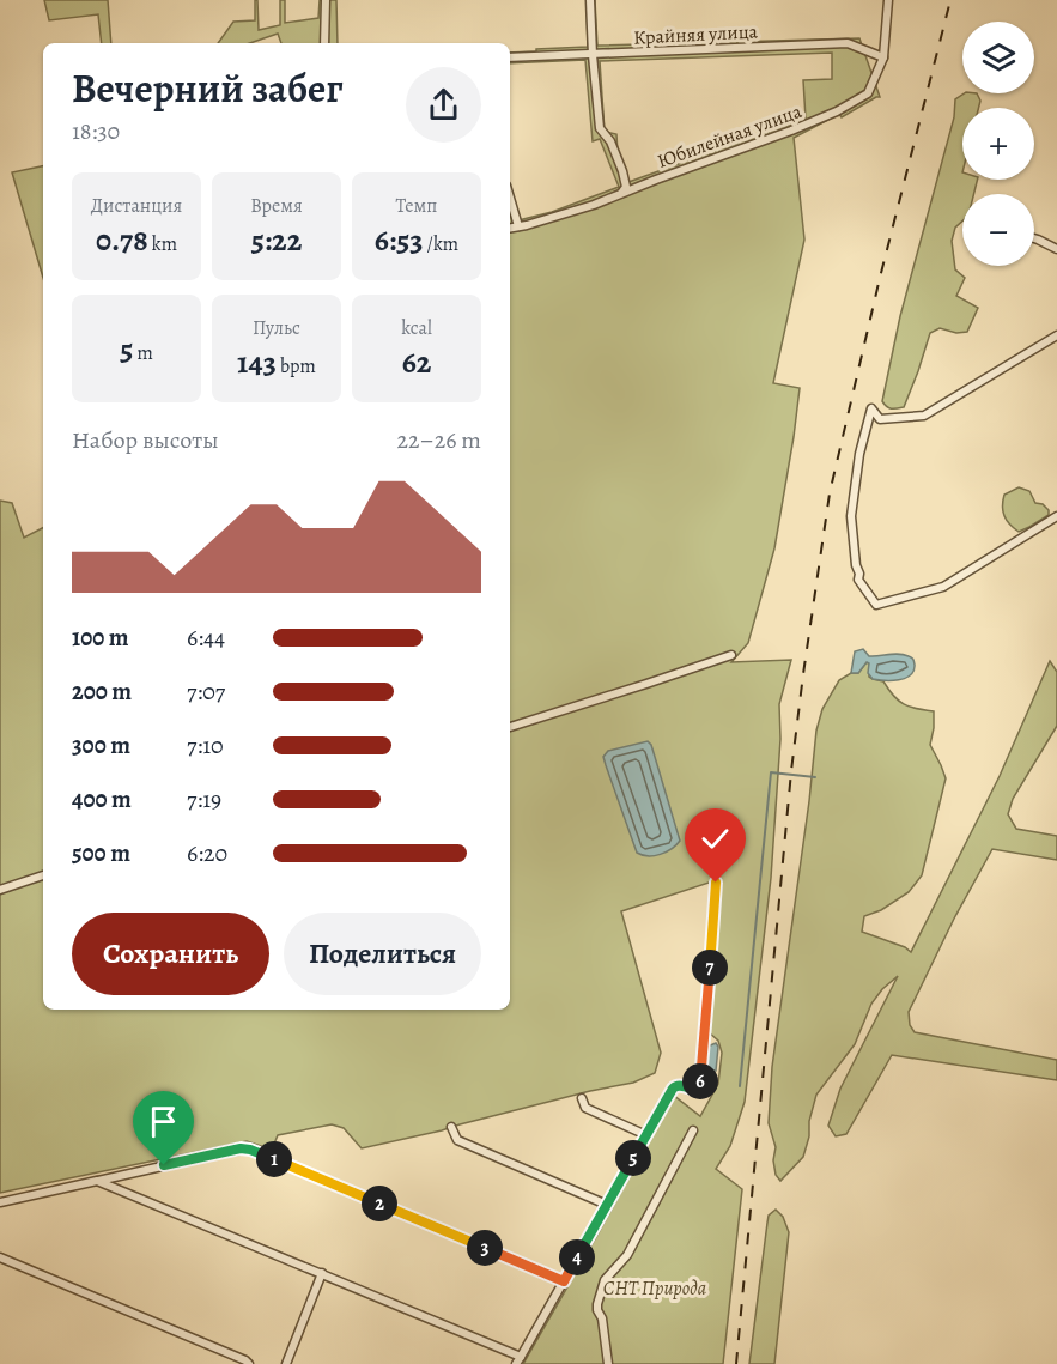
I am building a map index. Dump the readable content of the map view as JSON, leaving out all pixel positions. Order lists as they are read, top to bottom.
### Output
{
  "streets": {
    "street": ["Крайняя улица", "Юбилейная улица"]
  },
  "crossings": [
    ["Крайняя улица", "Юбилейная улица"]
  ],
  "parks": ["СНТ Природа"],
  "page": {
    "map_buttons": ["+", "−"],
    "heading": ["Вечерний забег", "18:30"],
    "stats": [
      ["Дистанция", "0.78 km"],
      ["Время", "5:22"],
      ["Темп", "6:53 /km"],
      ["5 m"],
      ["Пульс", "143 bpm"],
      ["kcal", "62"]
    ],
    "chart": ["Набор высоты", "22–26 m"],
    "list": [
      {
        "name": "100 m",
        "note": "6:44"
      },
      {
        "name": "200 m",
        "note": "7:07"
      },
      {
        "name": "300 m",
        "note": "7:10"
      },
      {
        "name": "400 m",
        "note": "7:19"
      },
      {
        "name": "500 m",
        "note": "6:20"
      }
    ],
    "buttons": ["Сохранить", "Поделиться"],
    "pins": [
      "7",
      "6",
      "5",
      "1",
      "2",
      "3",
      "4"
    ]
  }
}
